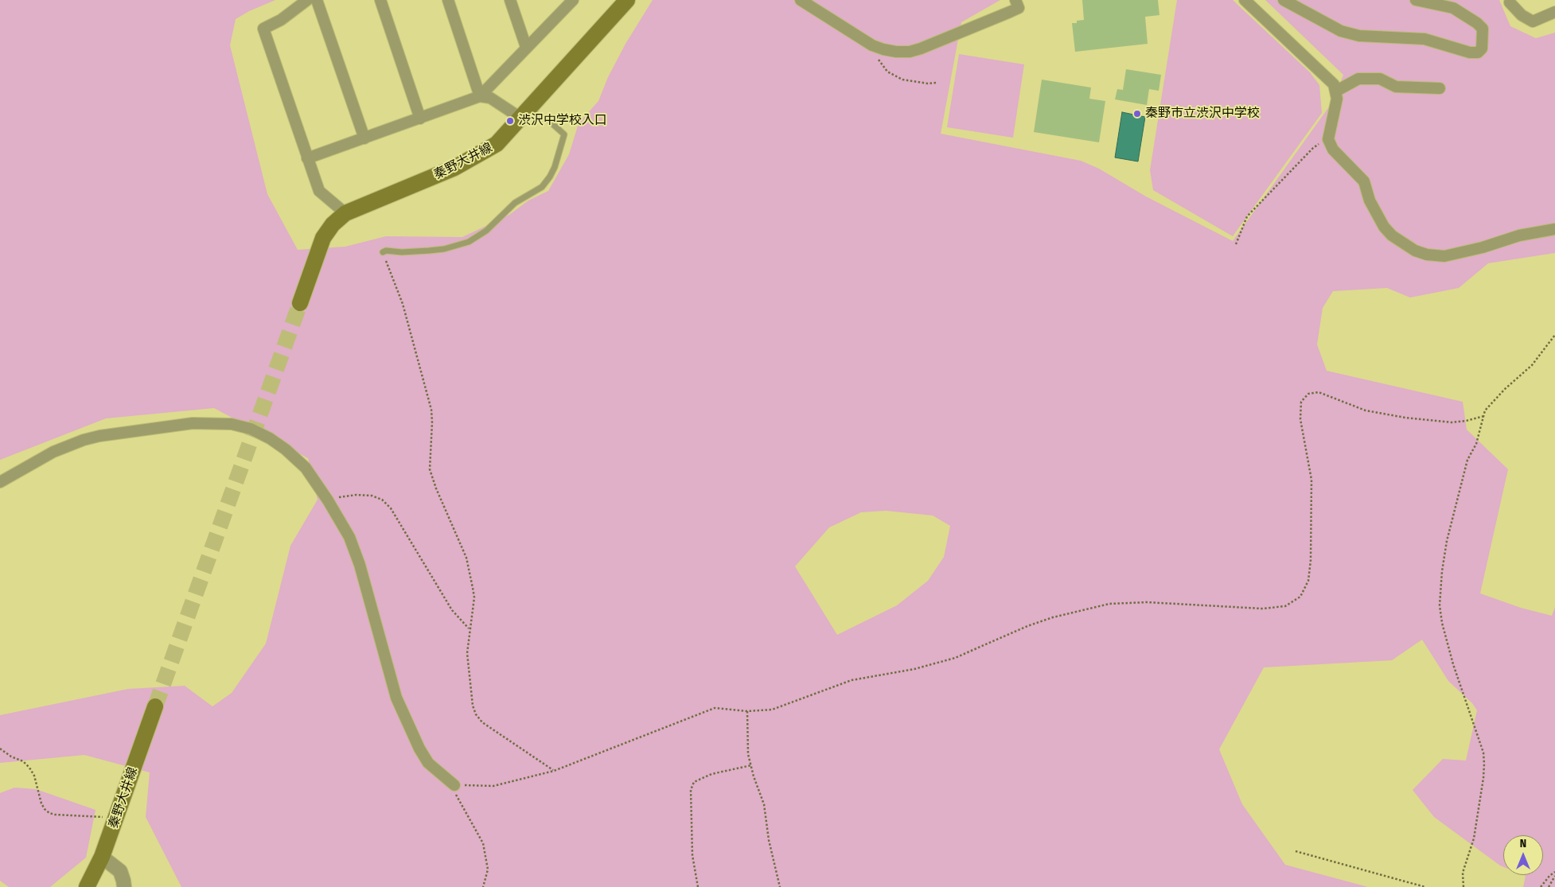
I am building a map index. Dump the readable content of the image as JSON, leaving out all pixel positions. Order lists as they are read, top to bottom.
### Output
{
  "streets": {
    "main road": ["秦野大井線"]
  },
  "places": ["秦野市立渋沢中学校", "渋沢中学校入口"],
  "north": "top"
}
